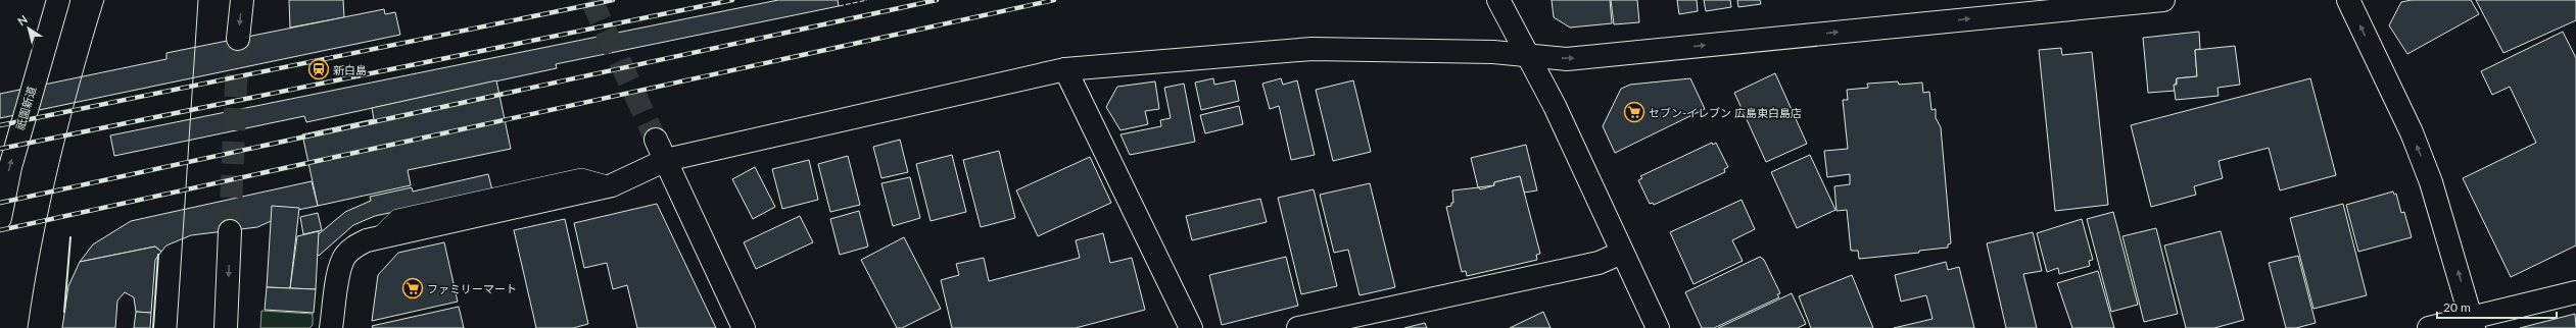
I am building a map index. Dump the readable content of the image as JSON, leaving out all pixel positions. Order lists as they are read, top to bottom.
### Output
{
  "streets": {
    "main road": ["祇園新道"]
  },
  "one_way": ["祇園新道"],
  "places": {
    "station": ["新白島"],
    "supermarket": ["セブン-イレブン 広島東白島店", "ファミリーマート"]
  },
  "scale_bar": "20 m",
  "north": "top left"
}
